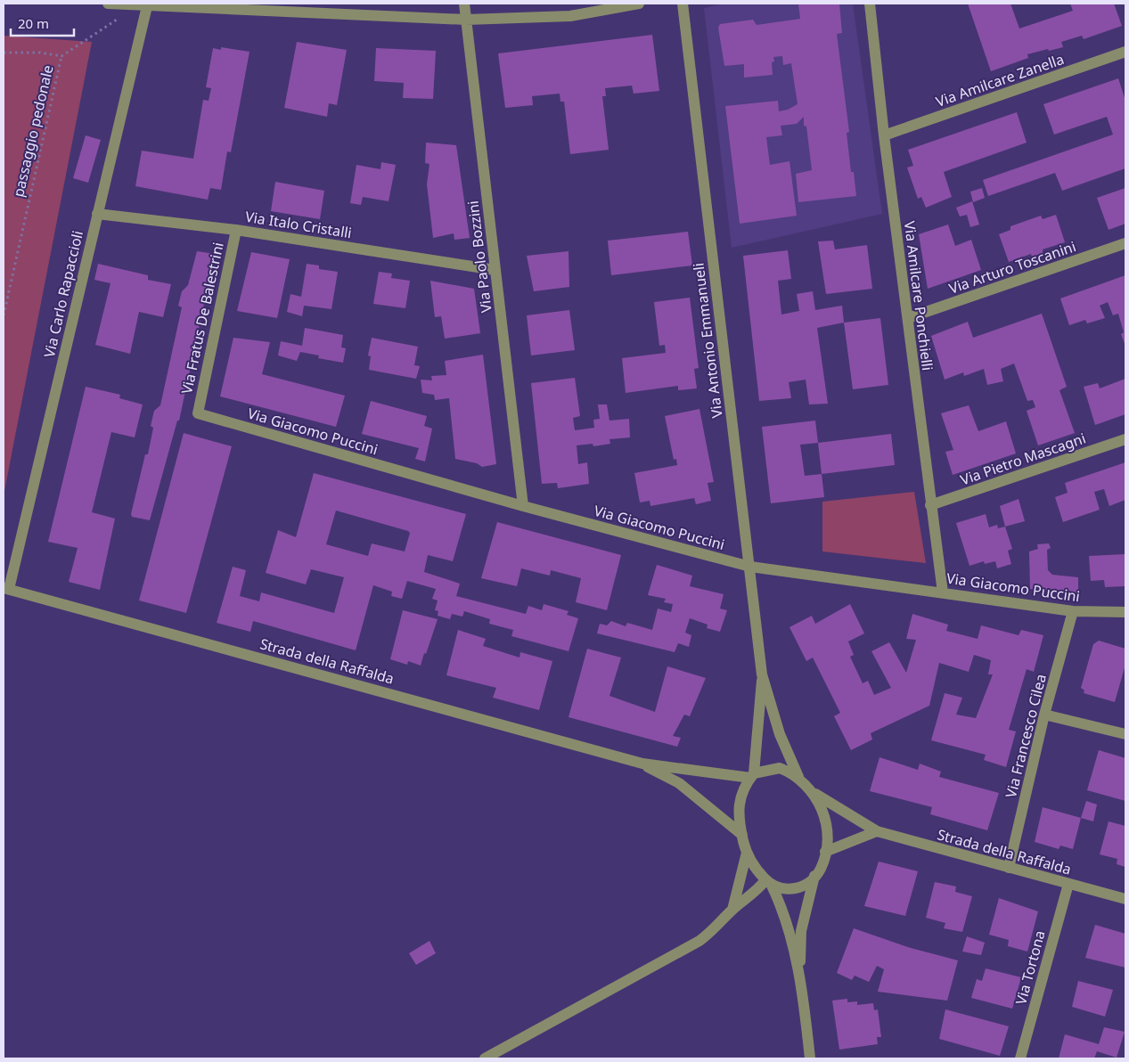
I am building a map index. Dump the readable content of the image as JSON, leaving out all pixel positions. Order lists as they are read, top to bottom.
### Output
{
  "streets": {
    "street": [
      "Via Amilcare Zanella",
      "Via Italo Cristalli",
      "Via Paolo Bozzini",
      "Via Arturo Toscanini",
      "Via Carlo Rapaccioli",
      "Via Amilcare Ponchielli",
      "Via Fratus De Balestrini",
      "Via Antonio Emmanueli",
      "Via Giacomo Puccini",
      "Via Pietro Mascagni",
      "Strada della Raffalda",
      "Via Francesco Cilea",
      "Via Tortona"
    ],
    "path": ["passaggio pedonale"]
  },
  "crossings": [
    ["Via Amilcare Zanella", "Via Amilcare Ponchielli"],
    ["Via Italo Cristalli", "Via Paolo Bozzini"],
    ["Via Italo Cristalli", "Via Carlo Rapaccioli"],
    ["Via Italo Cristalli", "Via Fratus De Balestrini"],
    ["Via Paolo Bozzini", "Via Giacomo Puccini"],
    ["Via Arturo Toscanini", "Via Amilcare Ponchielli"],
    ["Via Carlo Rapaccioli", "Strada della Raffalda"],
    ["Via Amilcare Ponchielli", "Via Giacomo Puccini"],
    ["Via Amilcare Ponchielli", "Via Pietro Mascagni"],
    ["Via Fratus De Balestrini", "Via Giacomo Puccini"],
    ["Via Antonio Emmanueli", "Via Giacomo Puccini"],
    ["Via Antonio Emmanueli", "Strada della Raffalda"],
    ["Via Giacomo Puccini", "Via Francesco Cilea"],
    ["Strada della Raffalda", "Via Francesco Cilea"],
    ["Strada della Raffalda", "Via Tortona"]
  ],
  "scale_bar": "20 m"
}
